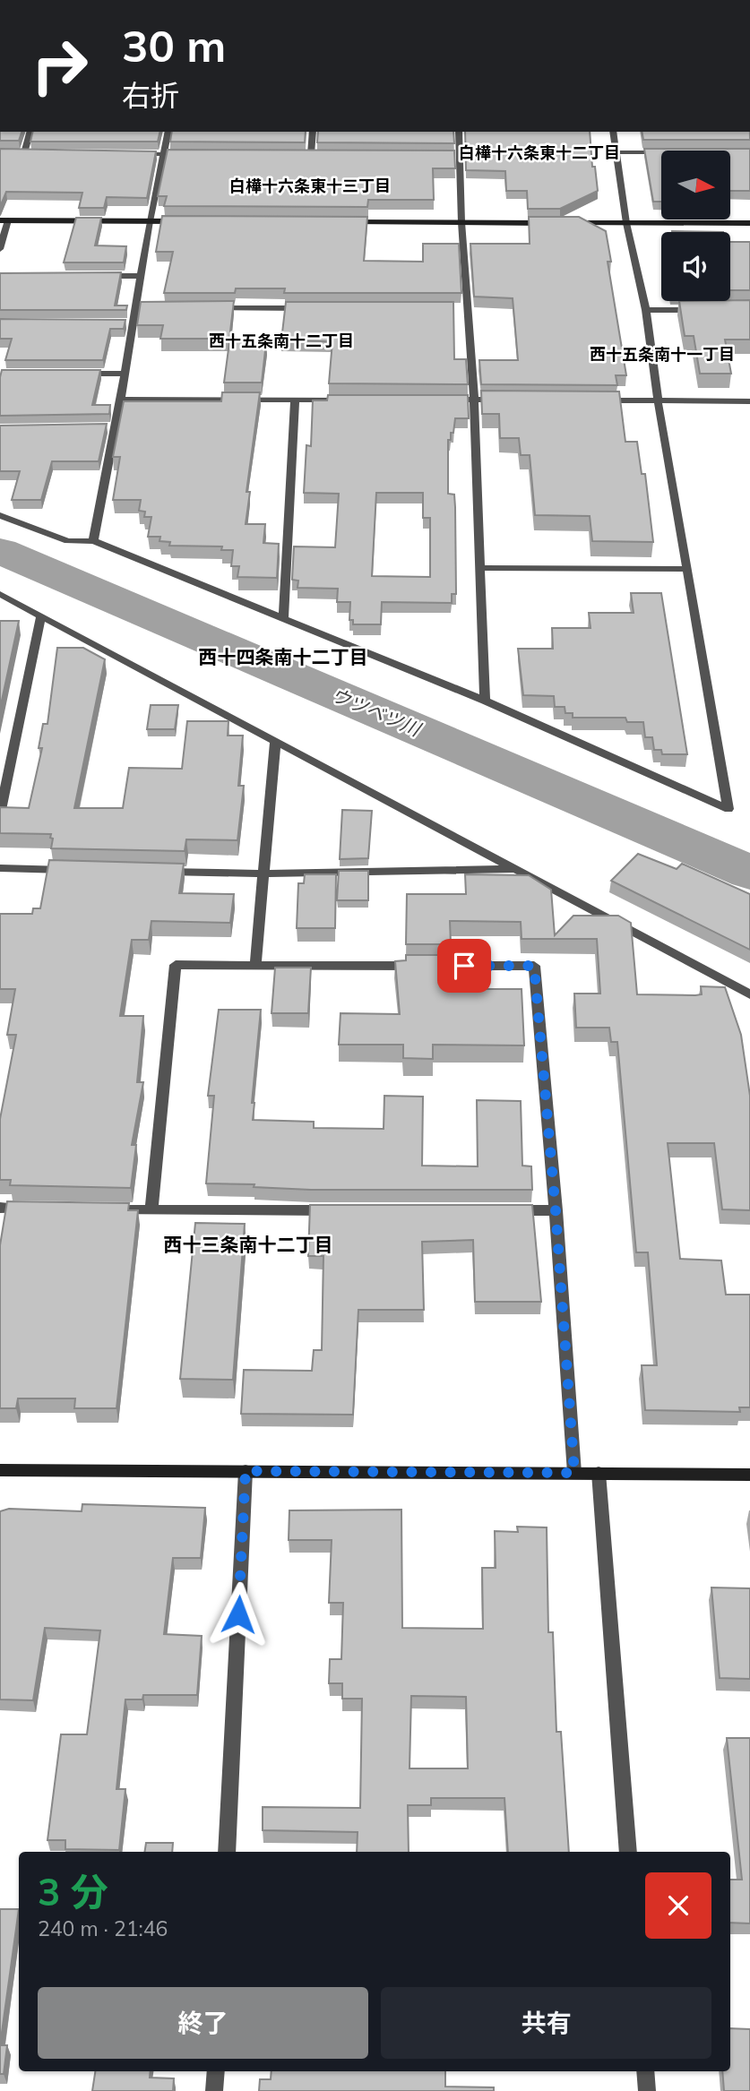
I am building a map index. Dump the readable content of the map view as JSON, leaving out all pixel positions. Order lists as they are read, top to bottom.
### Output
{
  "districts": [
    "白樺十六条東十二丁目",
    "白樺十六条東十三丁目",
    "西十五条南十二丁目",
    "西十五条南十一丁目",
    "西十四条南十二丁目",
    "西十三条南十二丁目"
  ],
  "water": ["ウツベツ川"],
  "north": "right",
  "page": {
    "turn": ["30 m", "右折"],
    "heading": ["3 分", "240 m · 21:46"],
    "buttons": ["終了", "共有"]
  }
}
